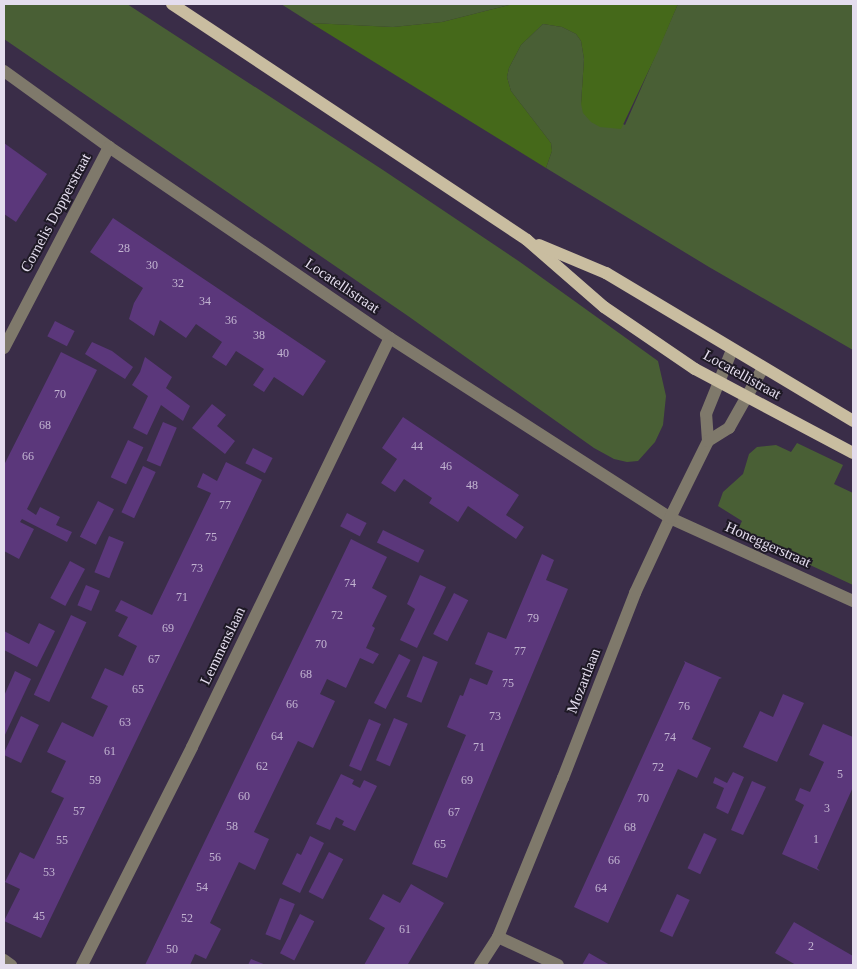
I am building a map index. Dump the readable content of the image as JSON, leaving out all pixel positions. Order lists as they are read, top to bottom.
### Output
{
  "streets": {
    "main road": ["Locatellistraat"],
    "street": [
      "Cornelis Dopperstraat",
      "Honeggerstraat",
      "Lemmenslaan",
      "Mozartlaan"
    ]
  },
  "crossings": [
    ["Cornelis Dopperstraat", "Locatellistraat"],
    ["Locatellistraat", "Honeggerstraat"],
    ["Locatellistraat", "Lemmenslaan"],
    ["Locatellistraat", "Mozartlaan"],
    ["Honeggerstraat", "Mozartlaan"]
  ],
  "house_numbers": [
    "28",
    "30",
    "32",
    "34",
    "36",
    "38",
    "40",
    "70",
    "68",
    "44",
    "66",
    "46",
    "48",
    "77",
    "75",
    "73",
    "74",
    "71",
    "72",
    "79",
    "69",
    "70",
    "77",
    "67",
    "68",
    "75",
    "65",
    "66",
    "76",
    "73",
    "63",
    "64",
    "74",
    "71",
    "61",
    "62",
    "72",
    "5",
    "59",
    "69",
    "60",
    "70",
    "3",
    "57",
    "67",
    "58",
    "68",
    "1",
    "55",
    "65",
    "56",
    "66",
    "53",
    "54",
    "64",
    "45",
    "52",
    "61",
    "2",
    "50"
  ]
}
